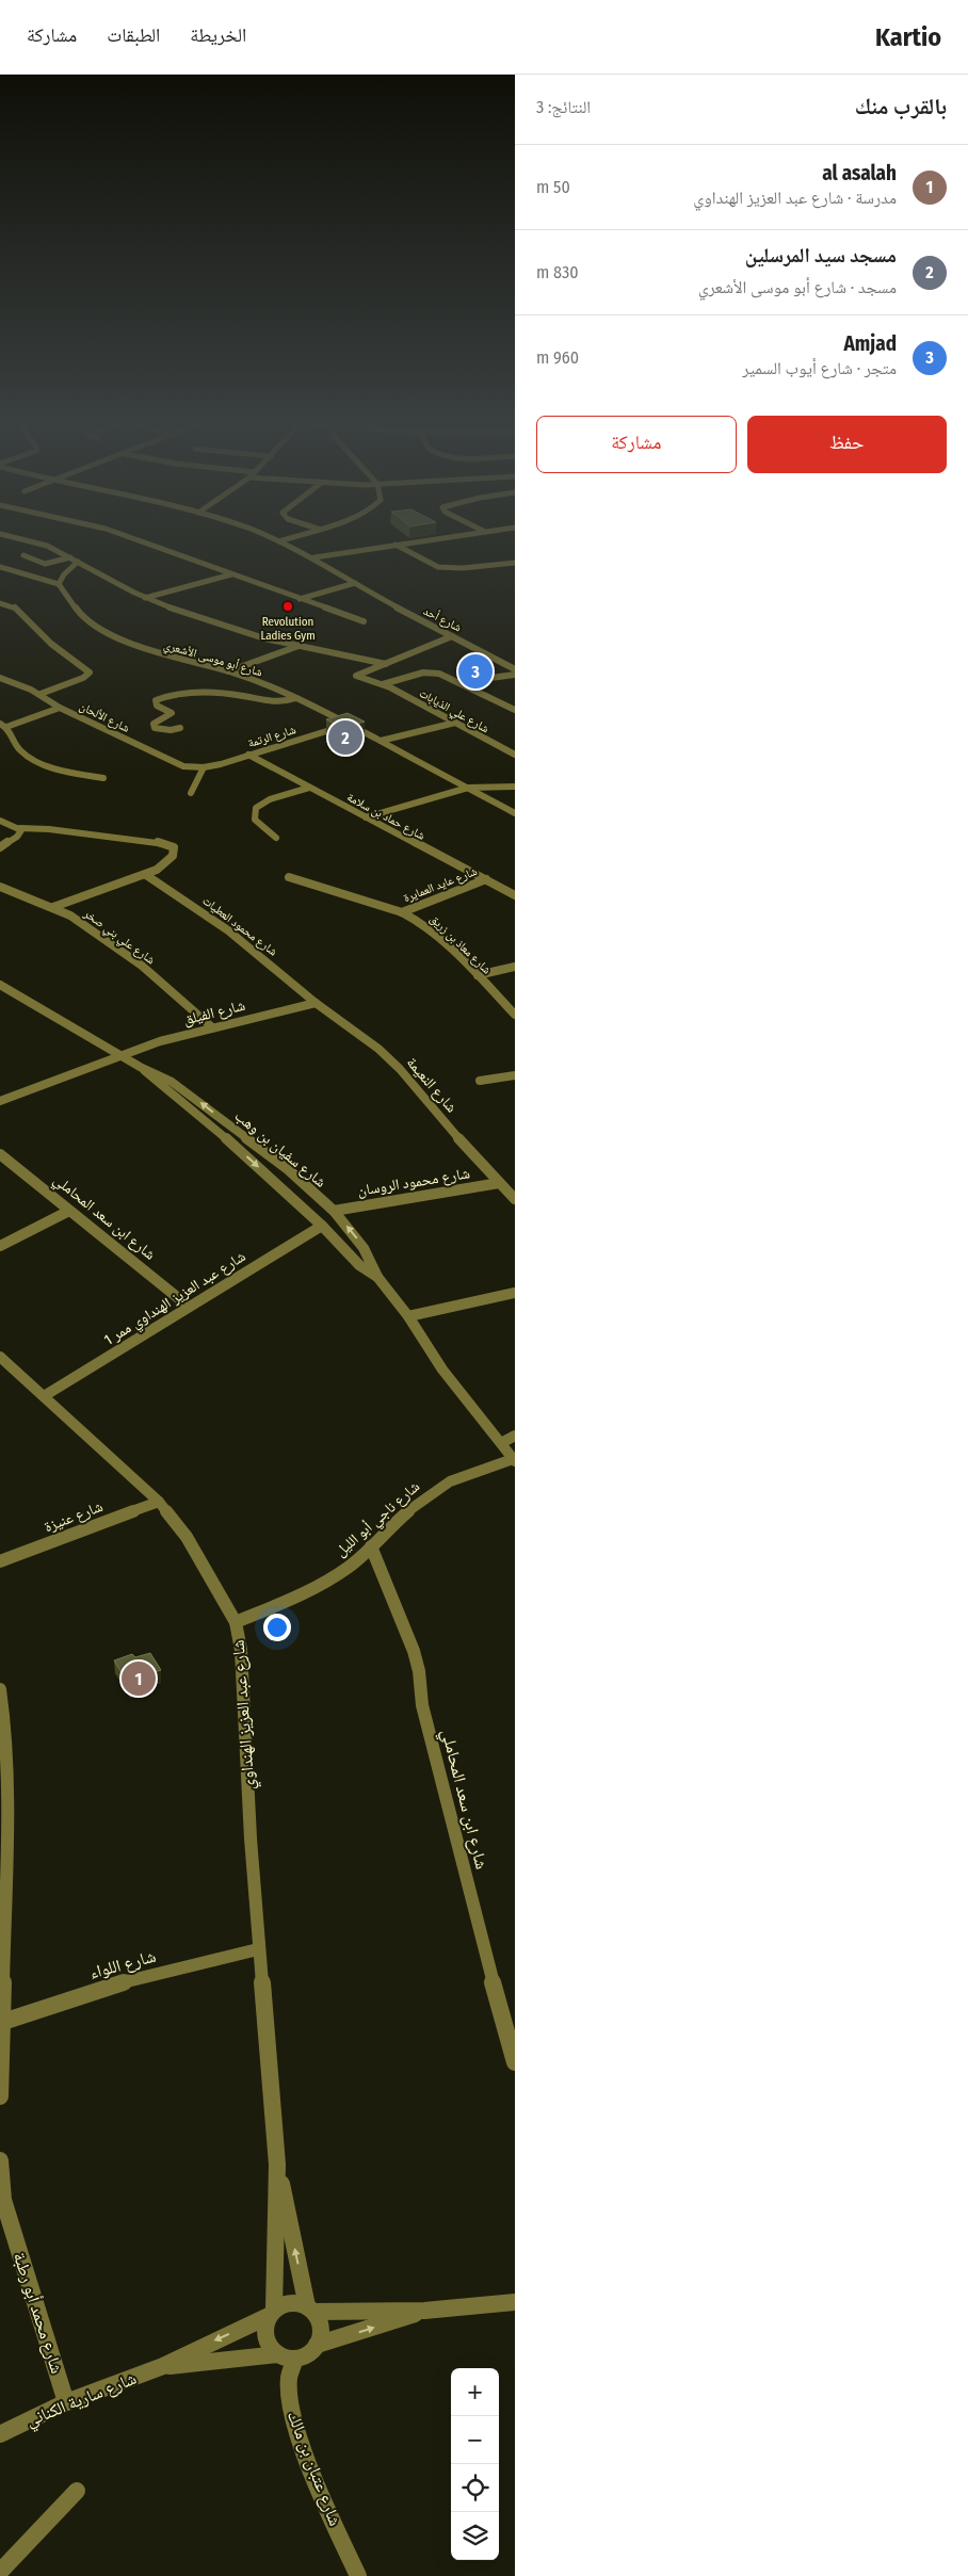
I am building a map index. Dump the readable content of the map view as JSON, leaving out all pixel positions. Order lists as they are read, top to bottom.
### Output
{
  "streets": {
    "street": [
      "شارع أحد",
      "شارع أبو موسى الأشعري",
      "شارع علي الذيابات",
      "شارع الألحان",
      "شارع الرتمة",
      "شارع حماد بن سلامة",
      "شارع عايد العمايرة",
      "شارع محمود العطيات",
      "شارع علي بني صخر",
      "شارع معاذ بن زريق",
      "شارع الفيلق",
      "شارع النعيمة",
      "شارع سفيان بن وهب",
      "شارع محمود الروسان",
      "شارع ابن سعد المحاملي",
      "شارع عبد العزيز الهنداوي ممر 1",
      "شارع عنيزة",
      "شارع ناجي أبو الليل",
      "شارع عبد العزيز الهنداوي",
      "شارع اللواء",
      "شارع محمد أبو رطبة",
      "شارع سارية الكناني",
      "شارع عتبان بن مالك"
    ]
  },
  "crossings": [
    ["شارع أبو موسى الأشعري", "شارع الرتمة"],
    ["شارع الألحان", "شارع الرتمة"],
    ["شارع الرتمة", "شارع حماد بن سلامة"],
    ["شارع حماد بن سلامة", "شارع عايد العمايرة"],
    ["شارع عايد العمايرة", "شارع معاذ بن زريق"],
    ["شارع محمود العطيات", "شارع الفيلق"],
    ["شارع محمود العطيات", "شارع النعيمة"],
    ["شارع علي بني صخر", "شارع الفيلق"],
    ["شارع الفيلق", "شارع النعيمة"],
    ["شارع الفيلق", "شارع سفيان بن وهب"],
    ["شارع النعيمة", "شارع محمود الروسان"],
    ["شارع سفيان بن وهب", "شارع محمود الروسان"],
    ["شارع سفيان بن وهب", "شارع عبد العزيز الهنداوي ممر 1"],
    ["شارع سفيان بن وهب", "شارع ناجي أبو الليل"],
    ["شارع ابن سعد المحاملي", "شارع عبد العزيز الهنداوي ممر 1"],
    ["شارع ابن سعد المحاملي", "شارع ناجي أبو الليل"],
    ["شارع عبد العزيز الهنداوي ممر 1", "شارع عبد العزيز الهنداوي"],
    ["شارع عنيزة", "شارع عبد العزيز الهنداوي"],
    ["شارع ناجي أبو الليل", "شارع عبد العزيز الهنداوي"],
    ["شارع عبد العزيز الهنداوي", "شارع اللواء"],
    ["شارع عبد العزيز الهنداوي", "شارع سارية الكناني"],
    ["شارع عبد العزيز الهنداوي", "شارع عتبان بن مالك"],
    ["شارع محمد أبو رطبة", "شارع سارية الكناني"],
    ["شارع سارية الكناني", "شارع عتبان بن مالك"]
  ],
  "places": ["Revolution Ladies Gym"],
  "page": {
    "header": "Kartio",
    "nav": ["الخريطة", "الطبقات", "مشاركة"],
    "heading": ["بالقرب منك", "النتائج: 3"],
    "list": [
      {
        "mark": "1",
        "name": "al asalah",
        "note": "مدرسة · شارع عبد العزيز الهنداوي",
        "value": "50 m"
      },
      {
        "mark": "2",
        "name": "مسجد سيد المرسلين",
        "note": "مسجد · شارع أبو موسى الأشعري",
        "value": "830 m"
      },
      {
        "mark": "3",
        "name": "Amjad",
        "note": "متجر · شارع أيوب السمير",
        "value": "960 m"
      }
    ],
    "buttons": ["حفظ", "مشاركة"],
    "pins": ["3", "2", "1"],
    "map_buttons": ["+", "−"]
  }
}
